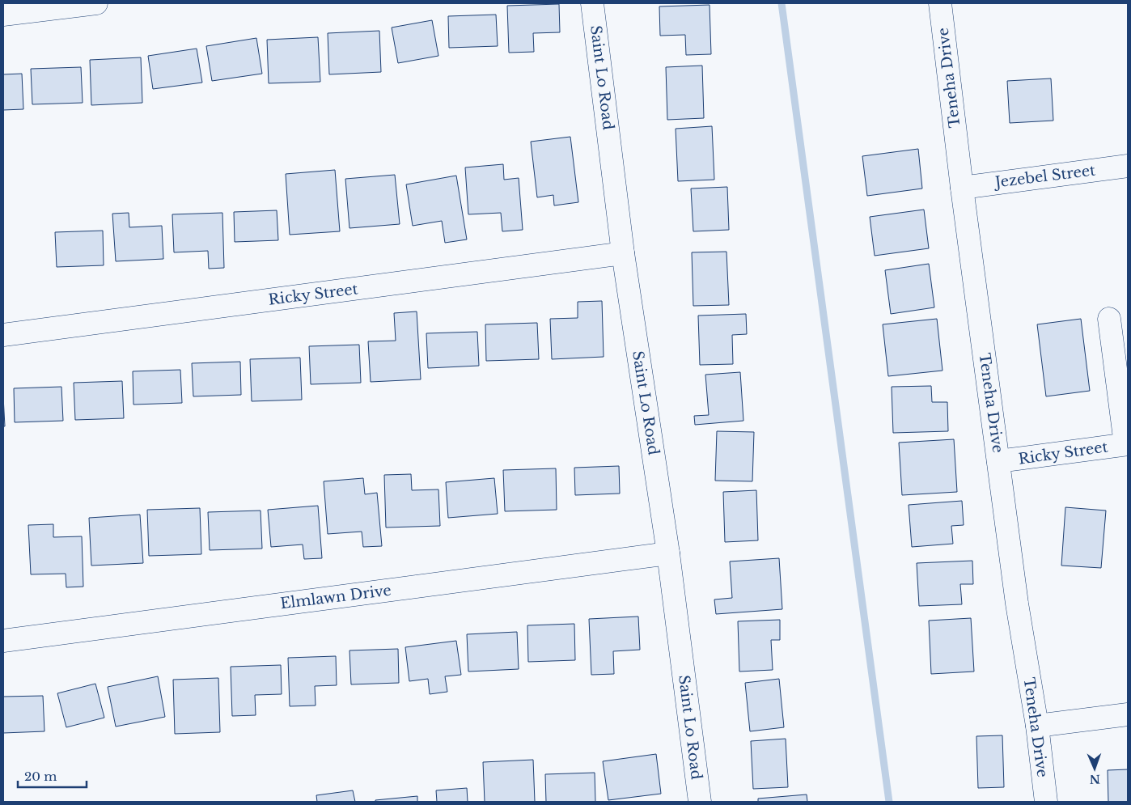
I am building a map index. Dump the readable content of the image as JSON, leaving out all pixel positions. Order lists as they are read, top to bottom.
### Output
{
  "streets": {
    "street": [
      "Saint Lo Road",
      "Teneha Drive",
      "Jezebel Street",
      "Ricky Street",
      "Elmlawn Drive"
    ]
  },
  "crossings": [
    ["Saint Lo Road", "Ricky Street"],
    ["Saint Lo Road", "Elmlawn Drive"],
    ["Teneha Drive", "Jezebel Street"],
    ["Teneha Drive", "Ricky Street"]
  ],
  "scale_bar": "20 m",
  "north": "bottom"
}
